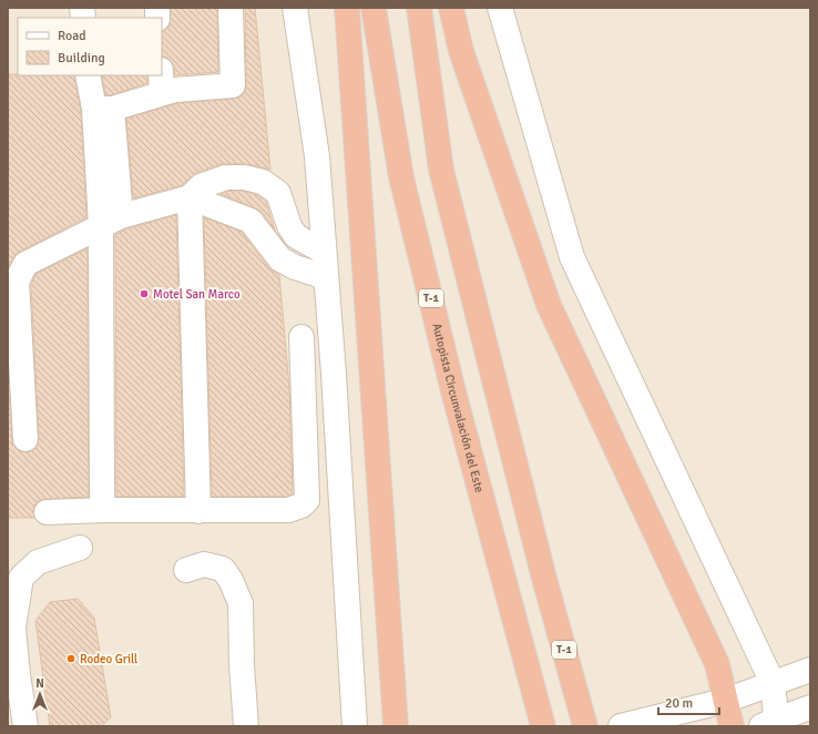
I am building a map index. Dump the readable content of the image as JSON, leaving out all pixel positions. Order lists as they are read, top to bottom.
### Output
{
  "streets": {
    "highway": ["T-1", "Autopista Circunvalación del Este"]
  },
  "places": ["Motel San Marco", "Rodeo Grill"],
  "legend": ["Road", "Building"],
  "scale_bar": "20 m",
  "north": "top"
}
